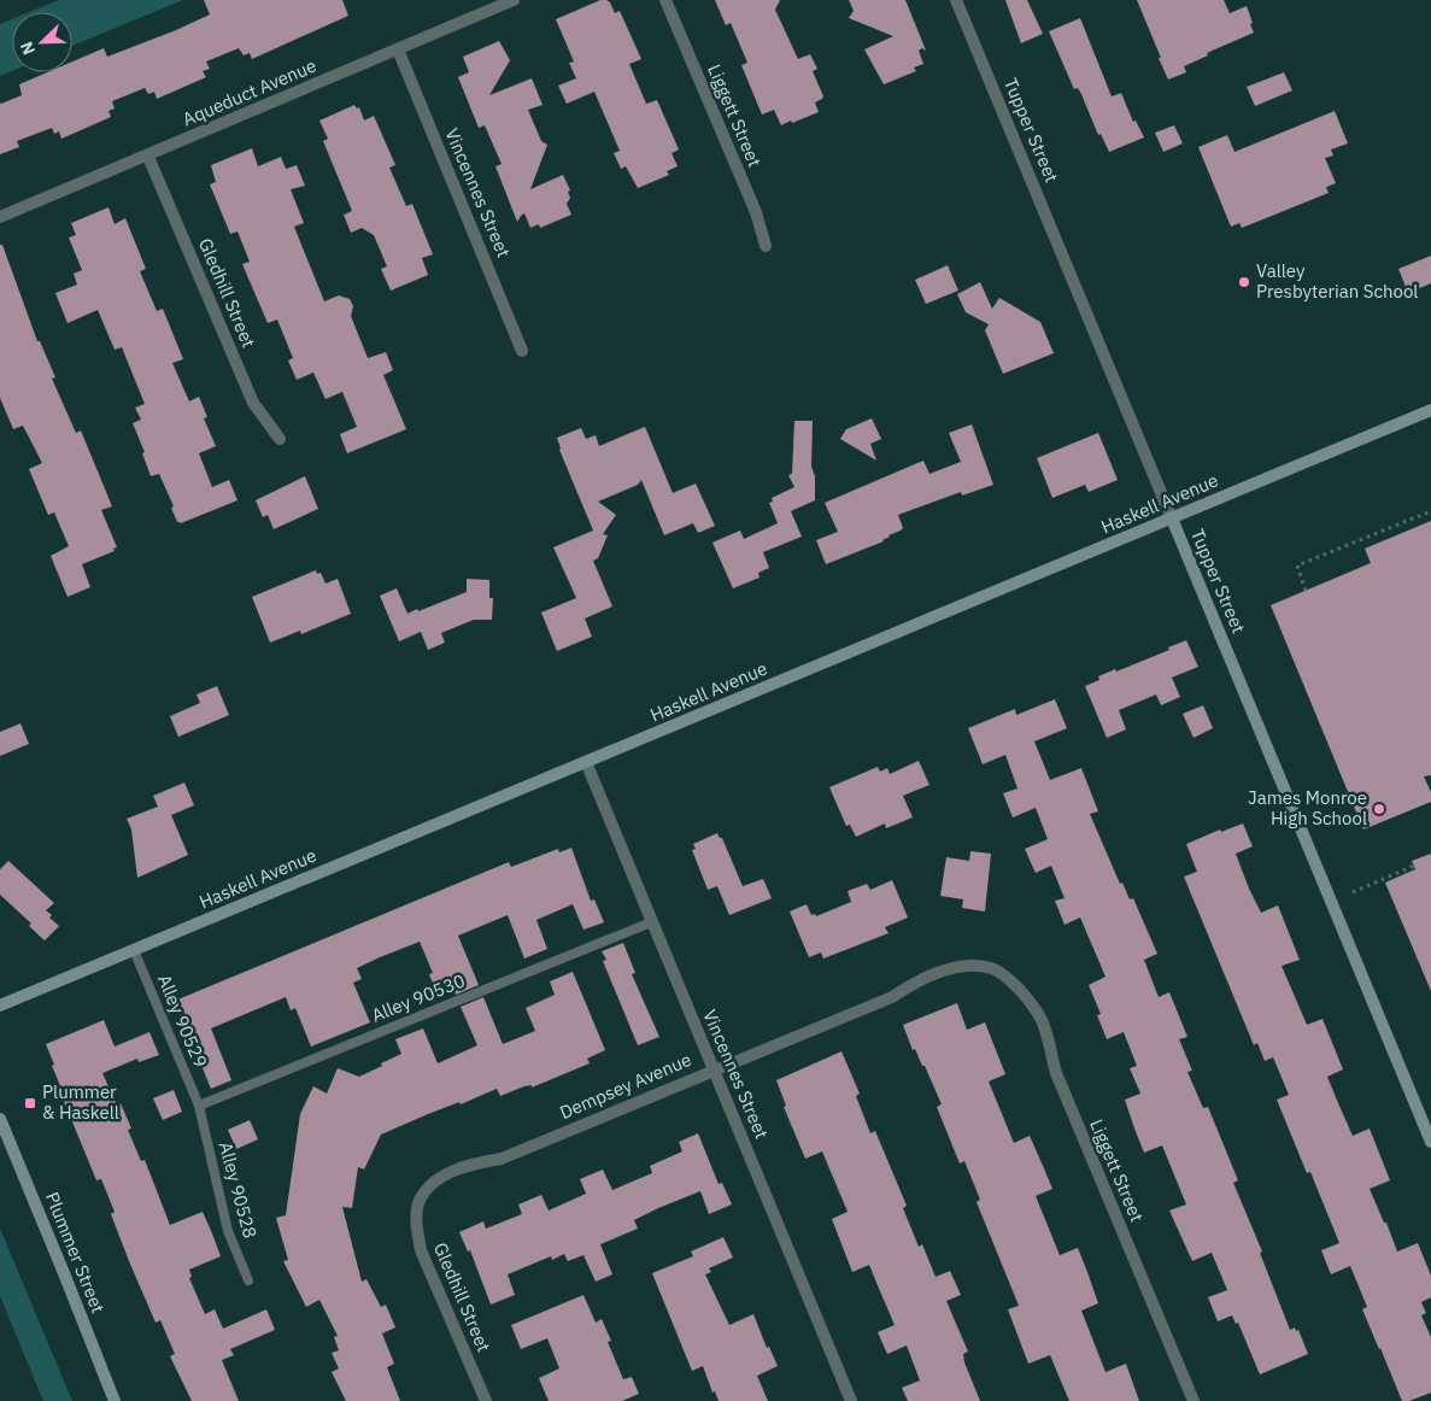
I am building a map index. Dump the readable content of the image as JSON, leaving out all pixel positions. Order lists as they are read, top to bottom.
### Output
{
  "streets": {
    "main road": ["Tupper Street", "Haskell Avenue", "Plummer Street"],
    "street": [
      "Aqueduct Avenue",
      "Liggett Street",
      "Vincennes Street",
      "Gledhill Street",
      "Dempsey Avenue"
    ],
    "lane": ["Alley 90530", "Alley 90529", "Alley 90528"]
  },
  "crossings": [
    ["Aqueduct Avenue", "Vincennes Street"],
    ["Aqueduct Avenue", "Gledhill Street"],
    ["Liggett Street", "Dempsey Avenue"],
    ["Tupper Street", "Haskell Avenue"],
    ["Vincennes Street", "Haskell Avenue"],
    ["Vincennes Street", "Alley 90530"],
    ["Vincennes Street", "Dempsey Avenue"],
    ["Gledhill Street", "Dempsey Avenue"],
    ["Haskell Avenue", "Alley 90529"],
    ["Alley 90530", "Alley 90529"],
    ["Alley 90530", "Alley 90528"],
    ["Alley 90529", "Alley 90528"]
  ],
  "places": {
    "other": ["Valley Presbyterian School", "James Monroe High School"],
    "transit": ["Plummer & Haskell"]
  },
  "north": "bottom left"
}
